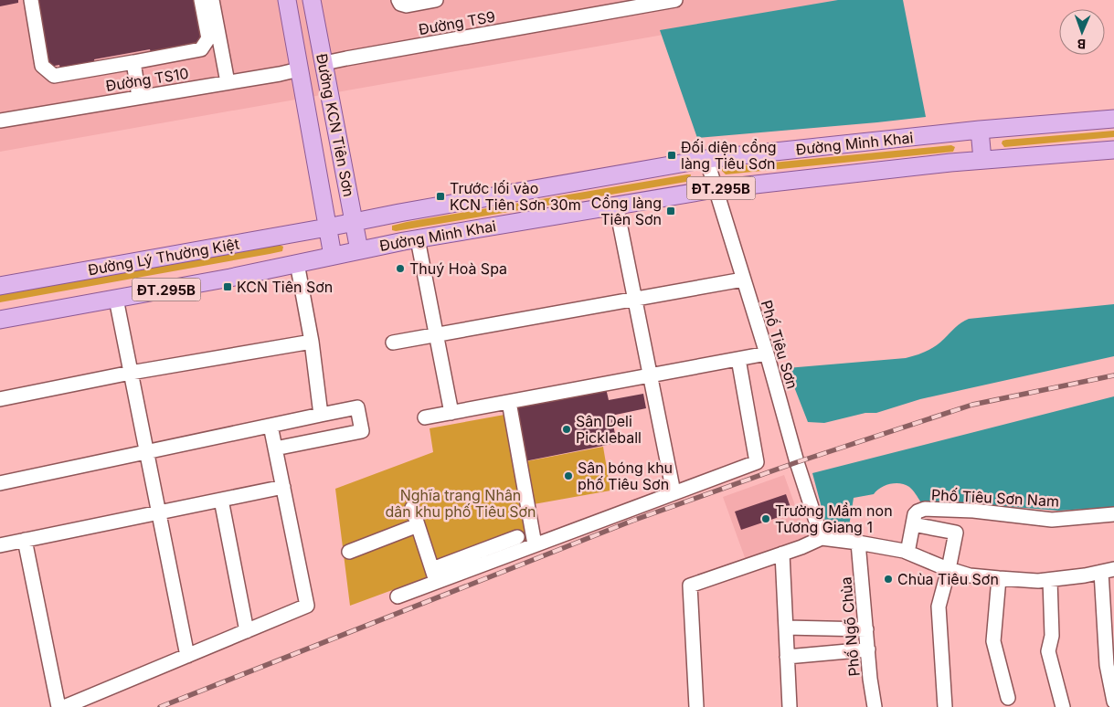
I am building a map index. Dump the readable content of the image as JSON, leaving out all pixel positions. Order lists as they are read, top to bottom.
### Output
{
  "streets": {
    "main road": [
      "Đường KCN Tiên Sơn",
      "Đường Minh Khai",
      "ĐT.295B",
      "Đường Lý Thường Kiệt"
    ],
    "street": [
      "Đường TS9",
      "Đường TS10",
      "Phố Tiêu Sơn",
      "Phố Tiêu Sơn Nam",
      "Phố Ngõ Chùa"
    ]
  },
  "crossings": [
    ["Đường TS9", "Đường KCN Tiên Sơn"],
    ["Đường TS10", "Đường KCN Tiên Sơn"],
    ["Đường KCN Tiên Sơn", "Đường Minh Khai"],
    ["Đường KCN Tiên Sơn", "ĐT.295B"],
    ["Đường KCN Tiên Sơn", "Đường Lý Thường Kiệt"],
    ["Đường Minh Khai", "ĐT.295B"],
    ["Đường Minh Khai", "Đường Lý Thường Kiệt"],
    ["Đường Minh Khai", "Phố Tiêu Sơn"]
  ],
  "parks": ["Nghĩa trang Nhân dân khu phố Tiêu Sơn"],
  "places": {
    "transit": [
      "Đối diện cổng làng Tiêu Sơn",
      "Trước lối vào KCN Tiên Sơn 30m",
      "Cổng làng Tiên Sơn",
      "KCN Tiên Sơn"
    ],
    "other": [
      "Thuý Hoà Spa",
      "Sân Deli Pickleball",
      "Sân bóng khu phố Tiêu Sơn",
      "Trường Mầm non Tương Giang 1",
      "Chùa Tiêu Sơn"
    ]
  },
  "north": "bottom"
}
